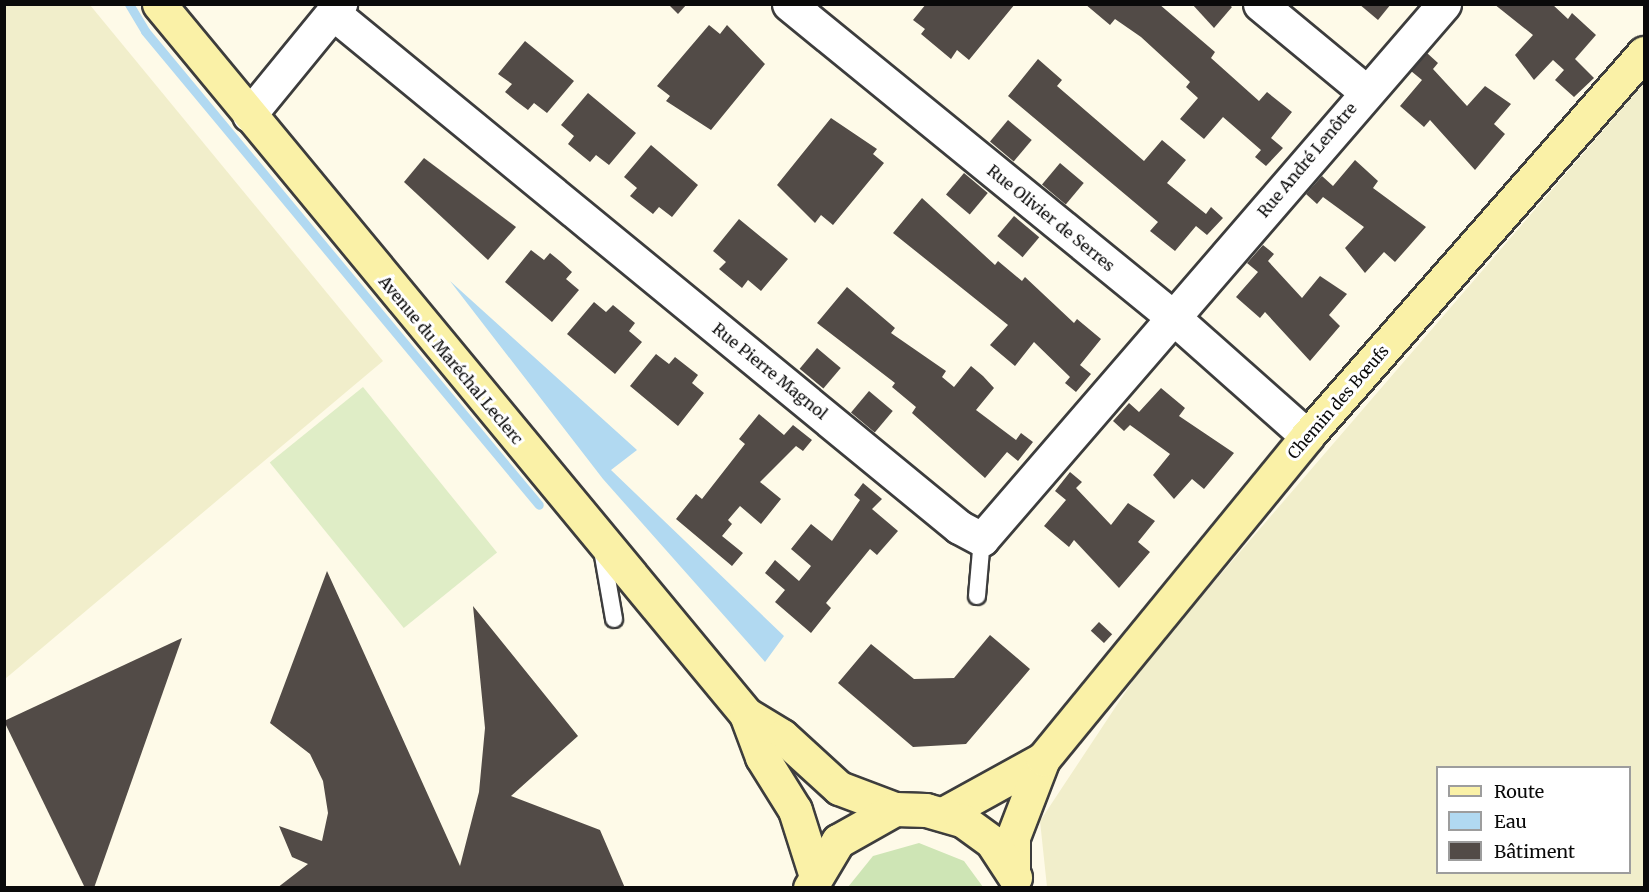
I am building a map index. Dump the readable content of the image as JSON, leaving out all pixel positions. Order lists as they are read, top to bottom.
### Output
{
  "streets": {
    "main road": ["Avenue du Maréchal Leclerc", "Chemin des Bœufs"],
    "street": ["Rue André Lenôtre", "Rue Olivier de Serres", "Rue Pierre Magnol"]
  },
  "crossings": [
    ["Rue André Lenôtre", "Rue Olivier de Serres"],
    ["Rue Olivier de Serres", "Chemin des Bœufs"]
  ],
  "legend": ["Route", "Eau", "Bâtiment"]
}
